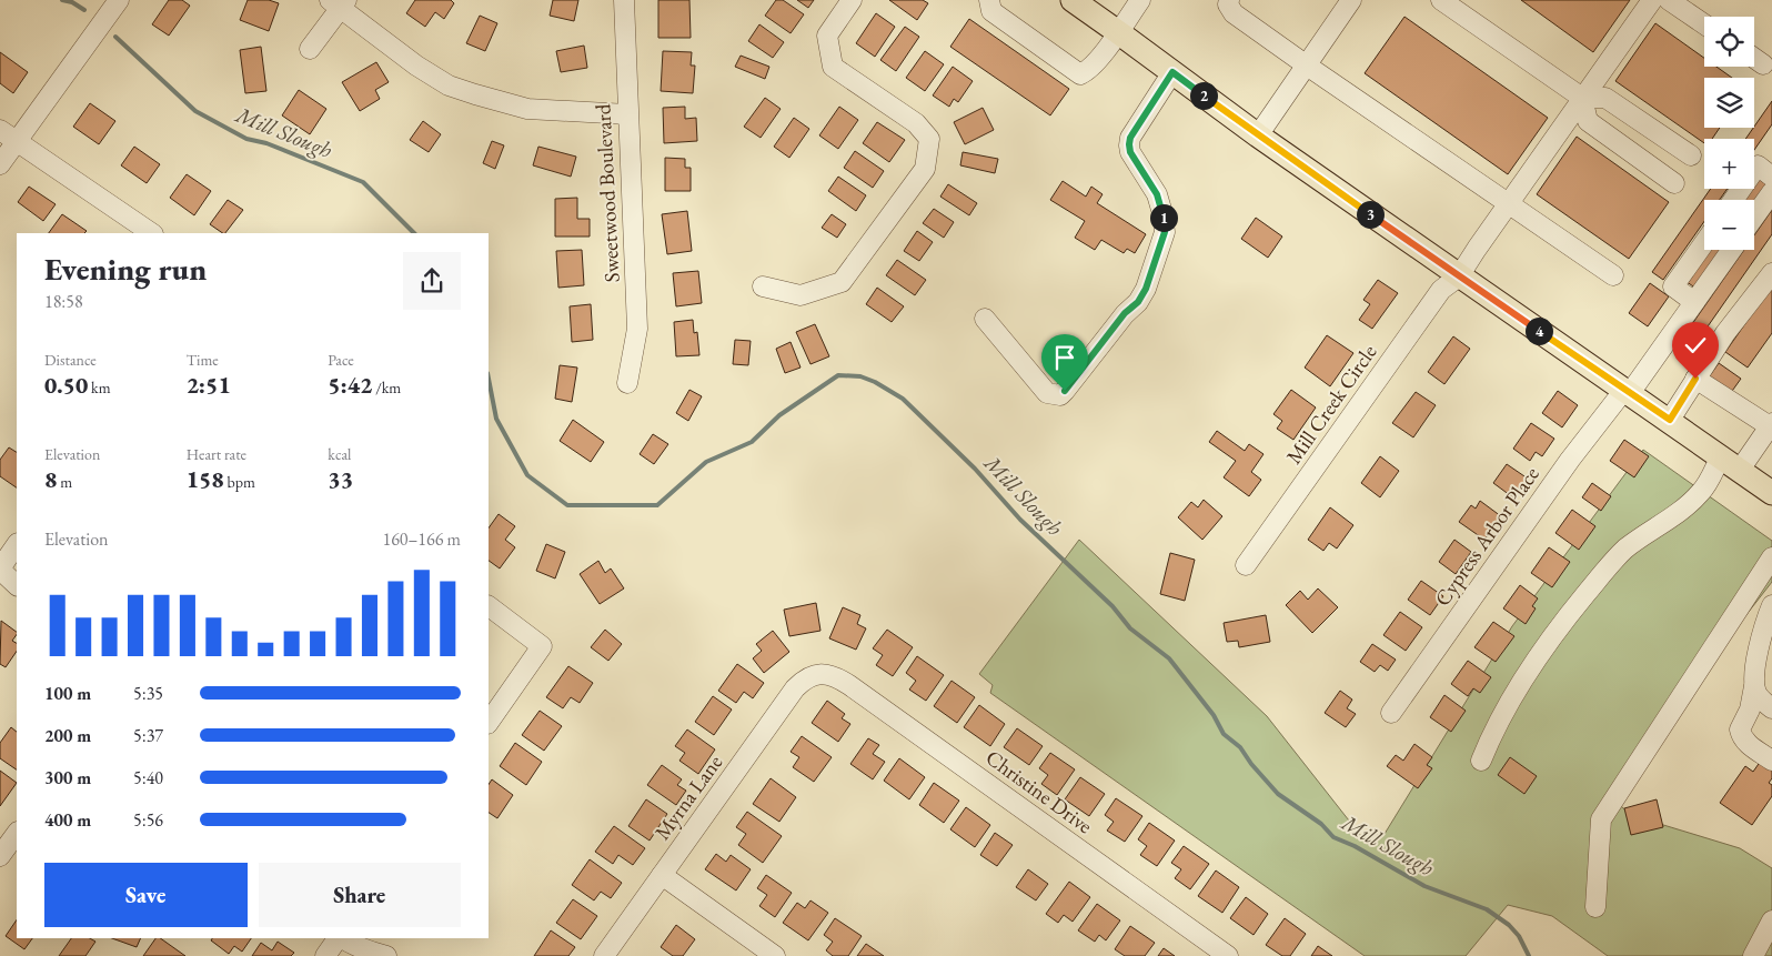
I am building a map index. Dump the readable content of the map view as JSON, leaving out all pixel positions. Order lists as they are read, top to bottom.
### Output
{
  "streets": {
    "street": [
      "Sweetwood Boulevard",
      "Mill Creek Circle",
      "Cypress Arbor Place",
      "Christine Drive",
      "Myrna Lane"
    ]
  },
  "crossings": [
    ["Christine Drive", "Myrna Lane"]
  ],
  "water": ["Mill Slough"],
  "page": {
    "map_buttons": ["+", "−"],
    "pins": [
      "2",
      "3",
      "1",
      "4"
    ],
    "heading": ["Evening run", "18:58"],
    "stats": [
      ["Distance", "0.50 km"],
      ["Time", "2:51"],
      ["Pace", "5:42 /km"],
      ["Elevation", "8 m"],
      ["Heart rate", "158 bpm"],
      ["kcal", "33"]
    ],
    "chart": ["Elevation", "160–166 m"],
    "list": [
      {
        "name": "100 m",
        "note": "5:35"
      },
      {
        "name": "200 m",
        "note": "5:37"
      },
      {
        "name": "300 m",
        "note": "5:40"
      },
      {
        "name": "400 m",
        "note": "5:56"
      }
    ],
    "buttons": ["Save", "Share"]
  }
}
